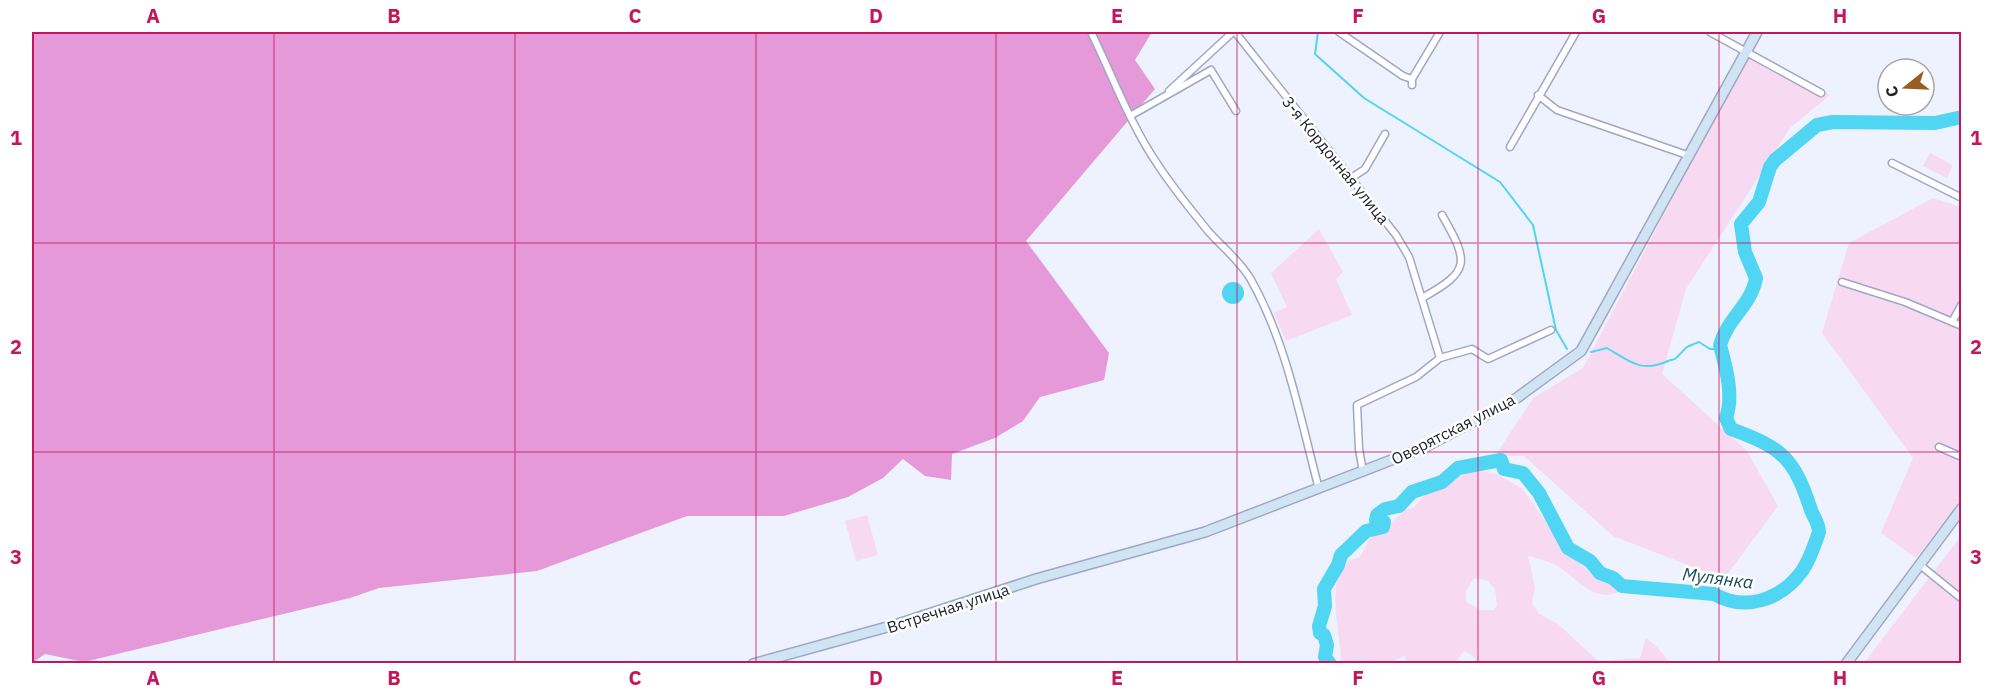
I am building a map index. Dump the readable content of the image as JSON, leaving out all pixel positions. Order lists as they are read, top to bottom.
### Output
{
  "streets": {
    "main road": ["Оверятская улица", "Встречная улица"],
    "street": ["3-я Кордонная улица"]
  },
  "crossings": [
    ["Оверятская улица", "Встречная улица"]
  ],
  "water": ["Мулянка"],
  "north": "left",
  "grid": {
    "columns": [
      "A",
      "B",
      "C",
      "D",
      "E",
      "F",
      "G",
      "H"
    ],
    "rows": ["1", "2", "3"]
  }
}
